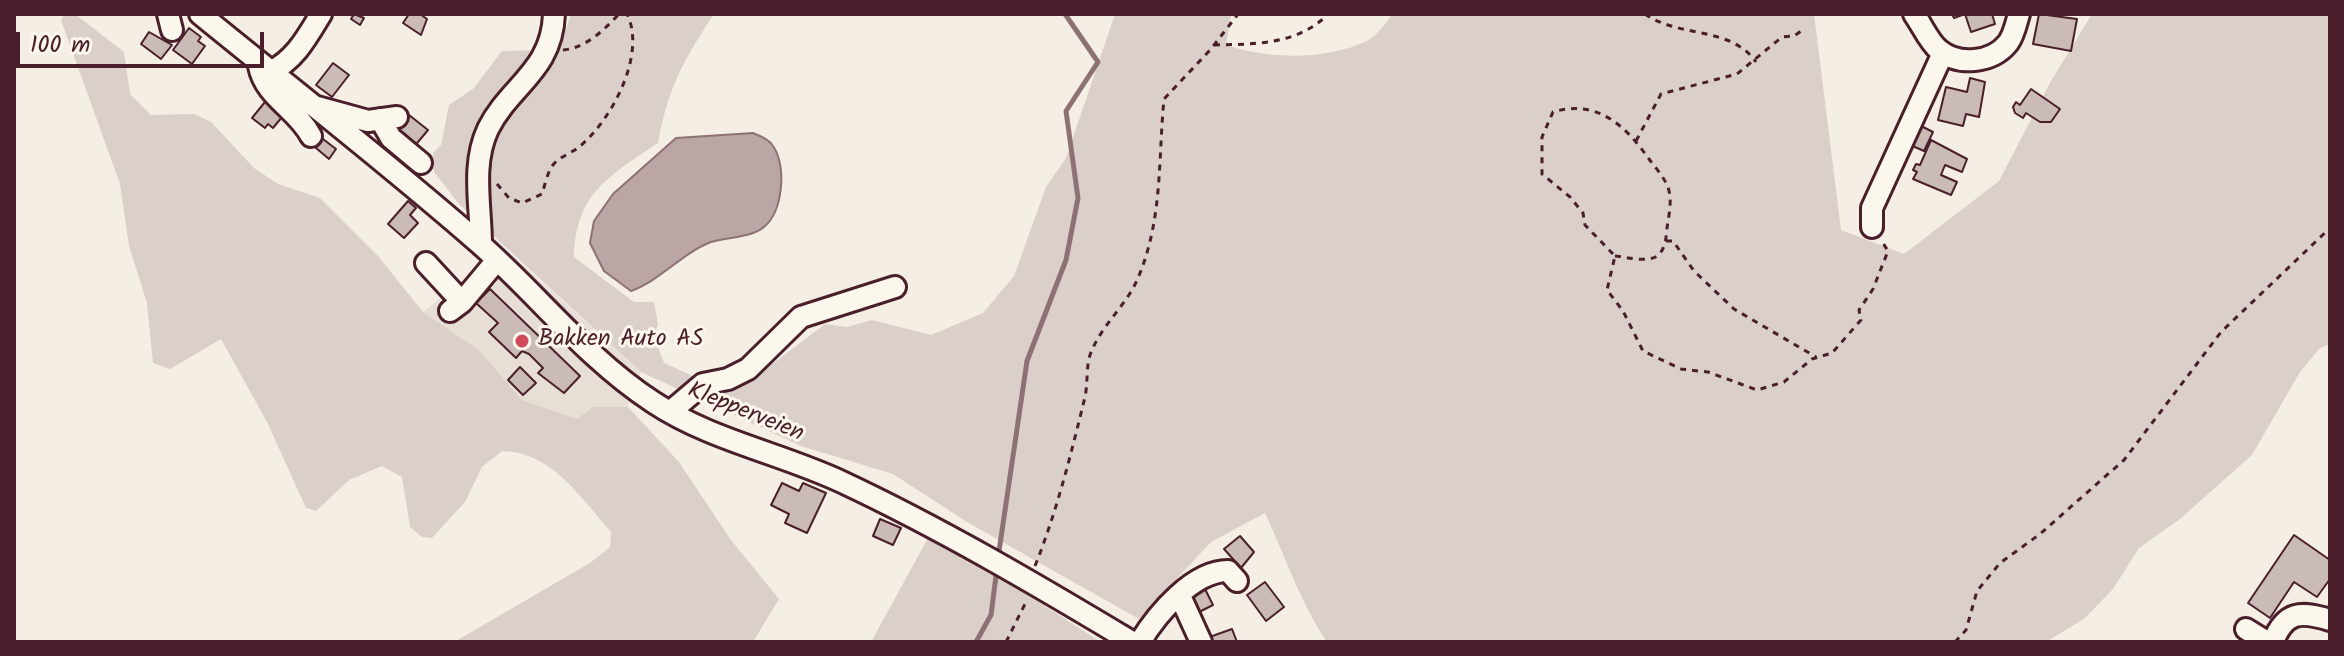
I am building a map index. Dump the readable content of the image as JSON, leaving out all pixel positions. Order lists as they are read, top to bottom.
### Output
{
  "streets": {
    "street": ["Klepperveien"]
  },
  "places": ["Bakken Auto AS"],
  "scale_bar": "100 m"
}
